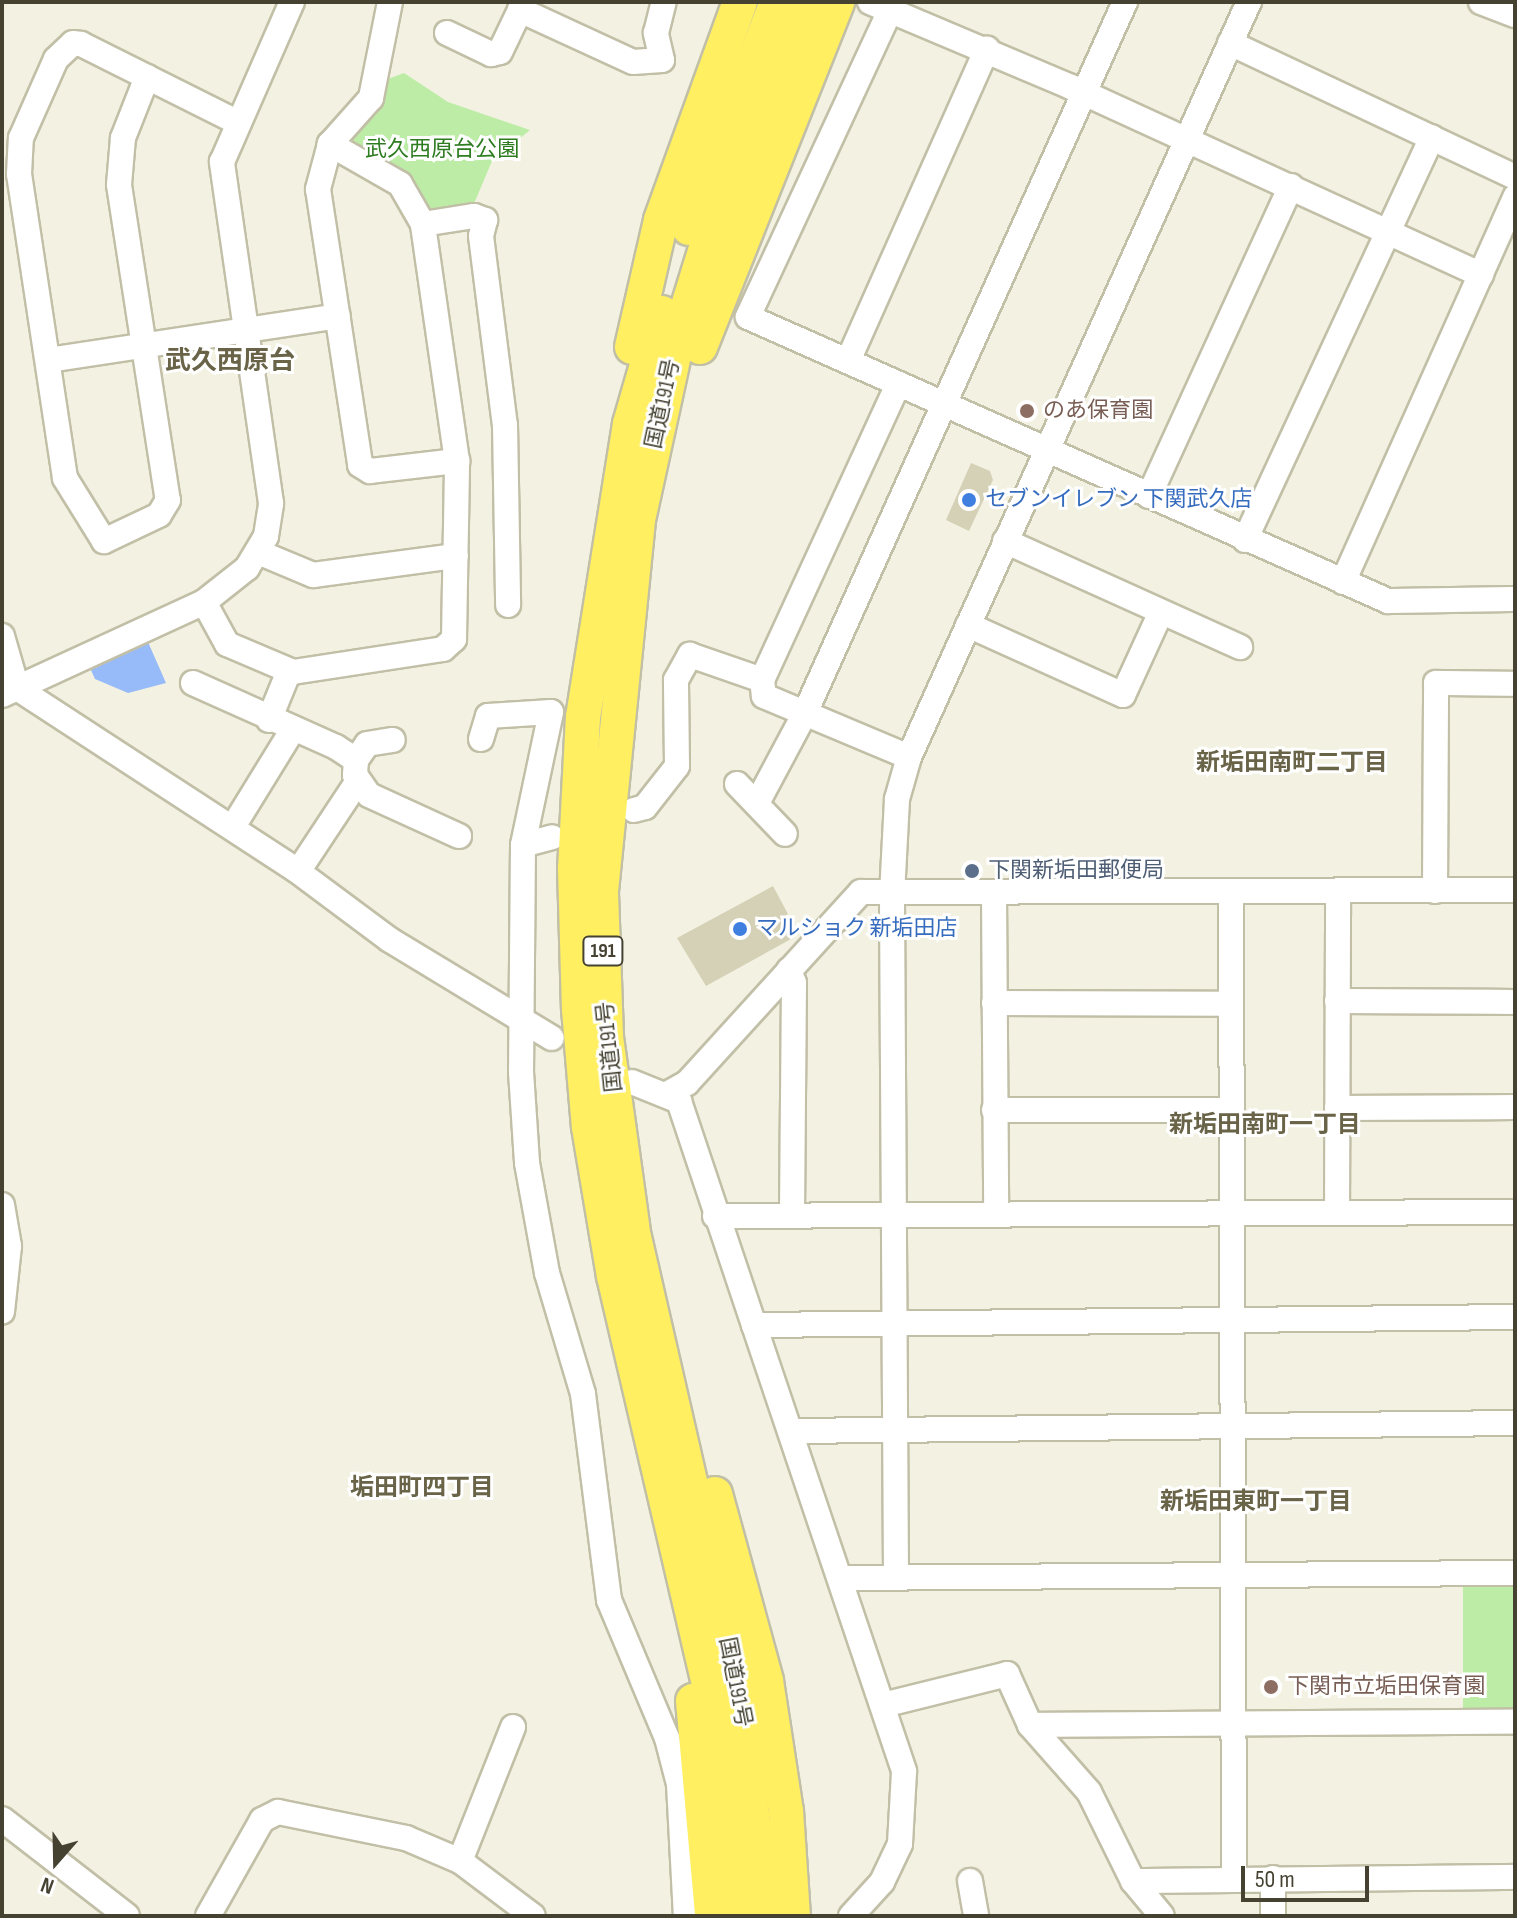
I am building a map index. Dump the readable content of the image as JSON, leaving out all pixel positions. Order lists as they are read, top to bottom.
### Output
{
  "streets": {
    "highway": ["国道191号", "191"]
  },
  "districts": [
    "武久西原台",
    "新垢田南町二丁目",
    "新垢田南町一丁目",
    "垢田町四丁目",
    "新垢田東町一丁目"
  ],
  "parks": ["武久西原台公園"],
  "places": [
    "のあ保育園",
    "セブンイレブン 下関武久店",
    "下関新垢田郵便局",
    "マルショク 新垢田店",
    "下関市立垢田保育園"
  ],
  "scale_bar": "50 m",
  "north": "bottom"
}
